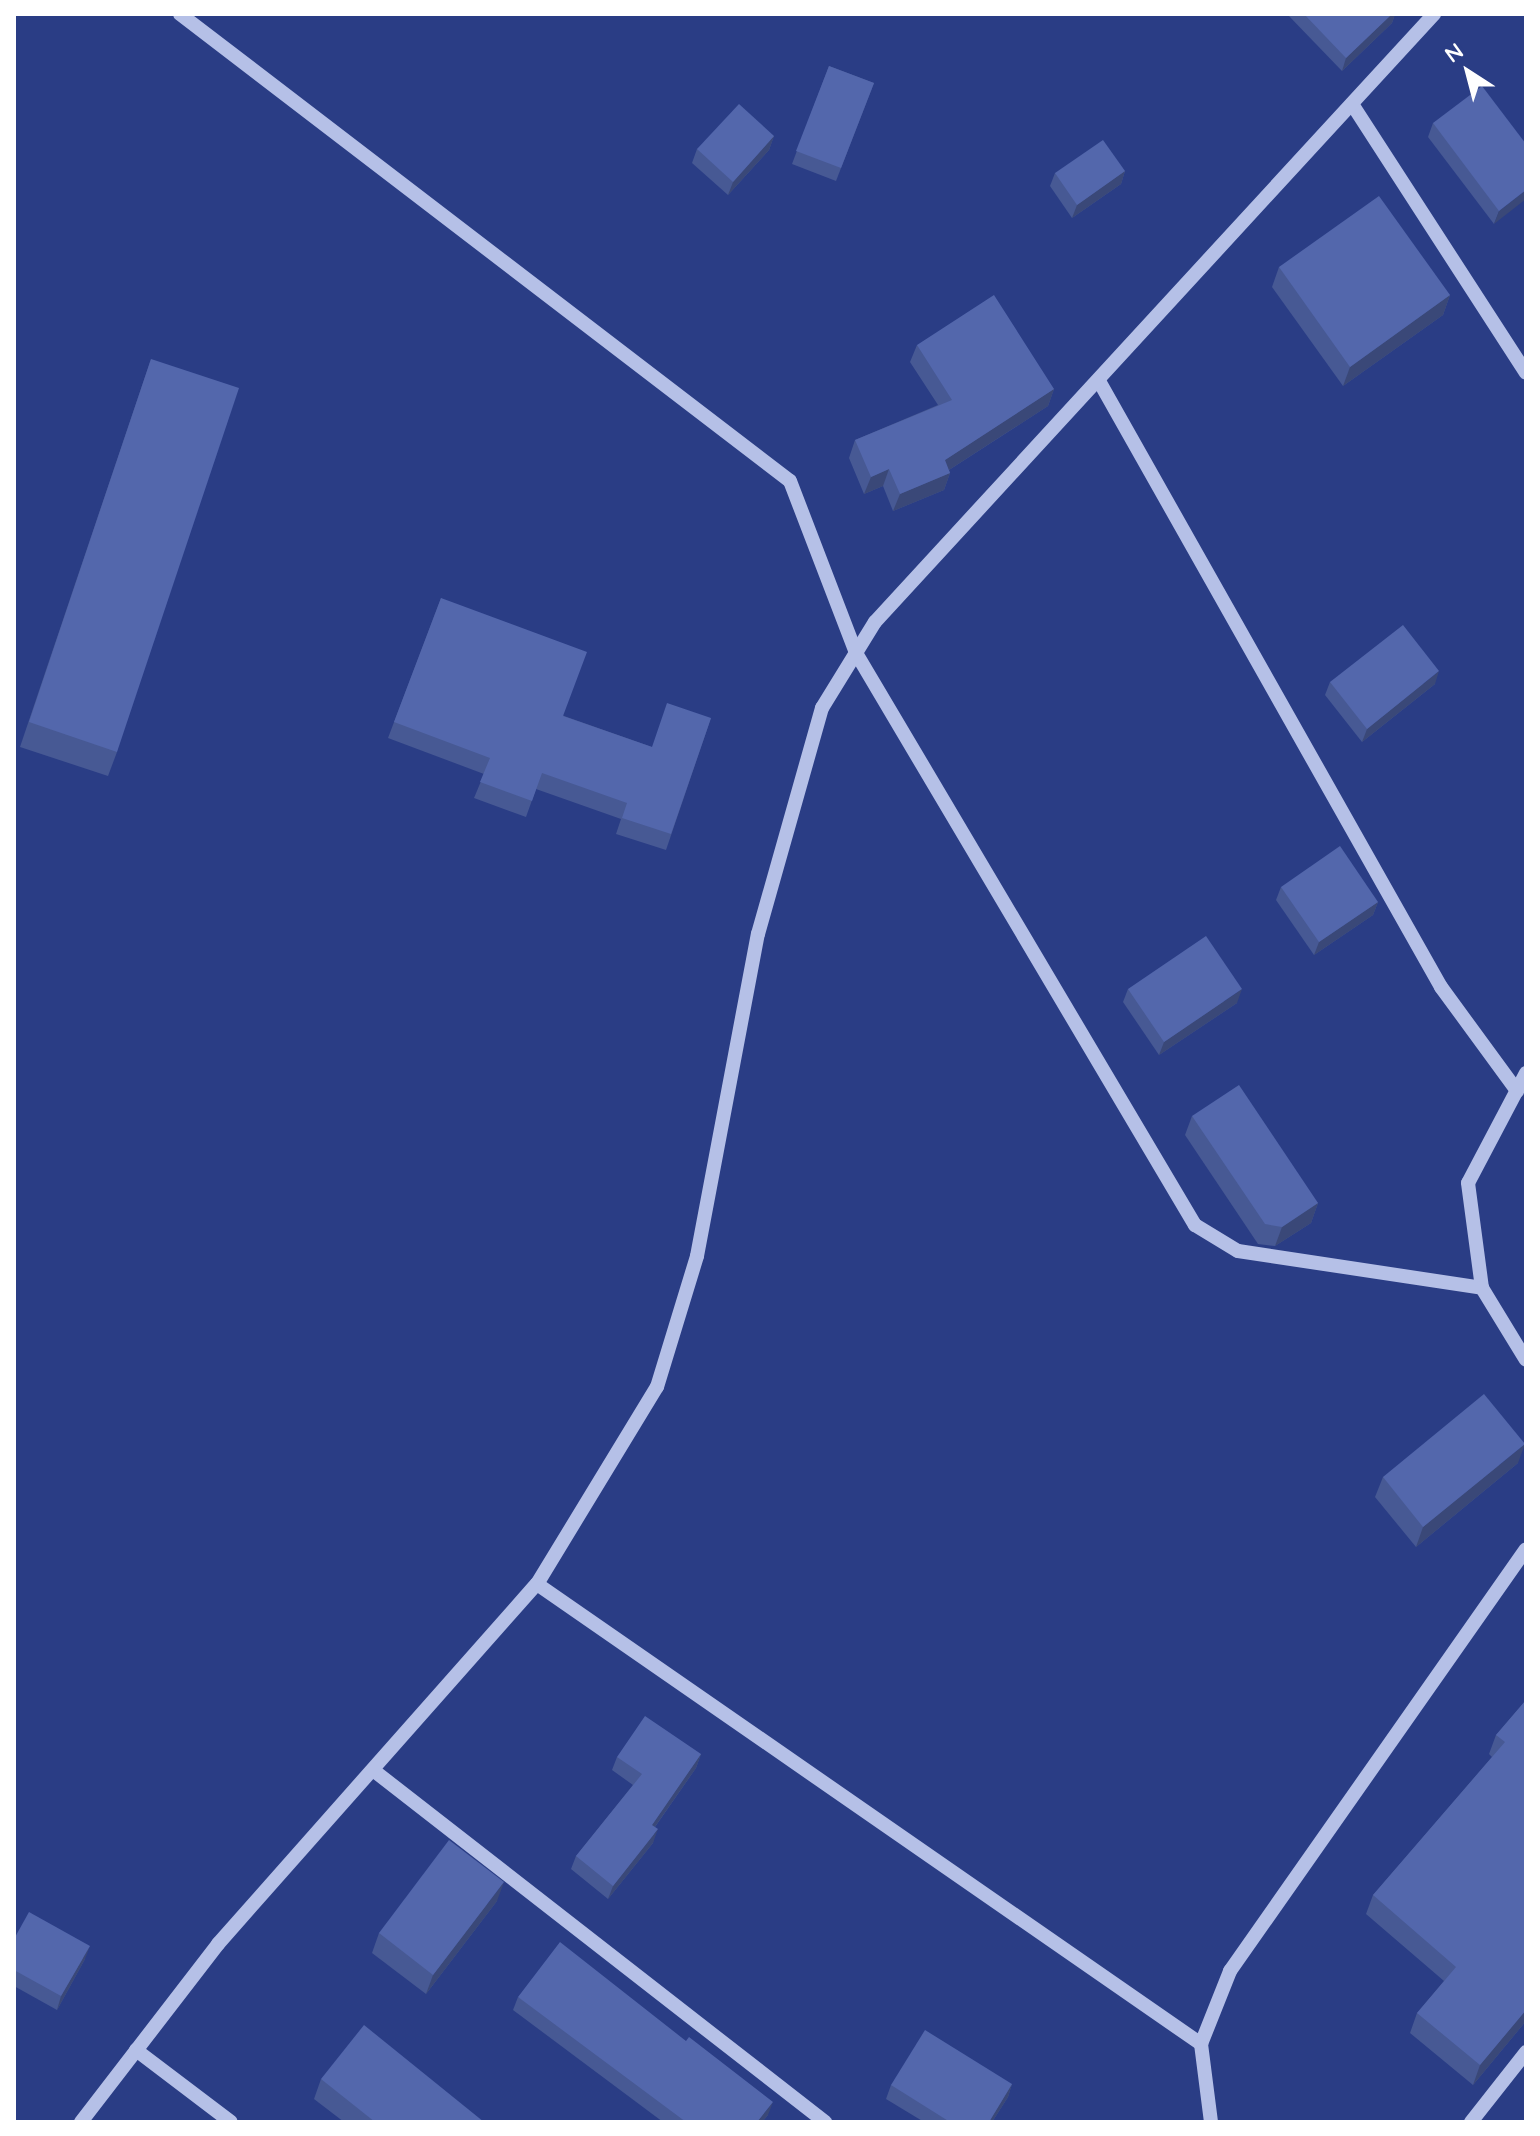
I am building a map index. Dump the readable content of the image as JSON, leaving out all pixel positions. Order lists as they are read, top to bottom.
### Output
{
  "north": "top left"
}
